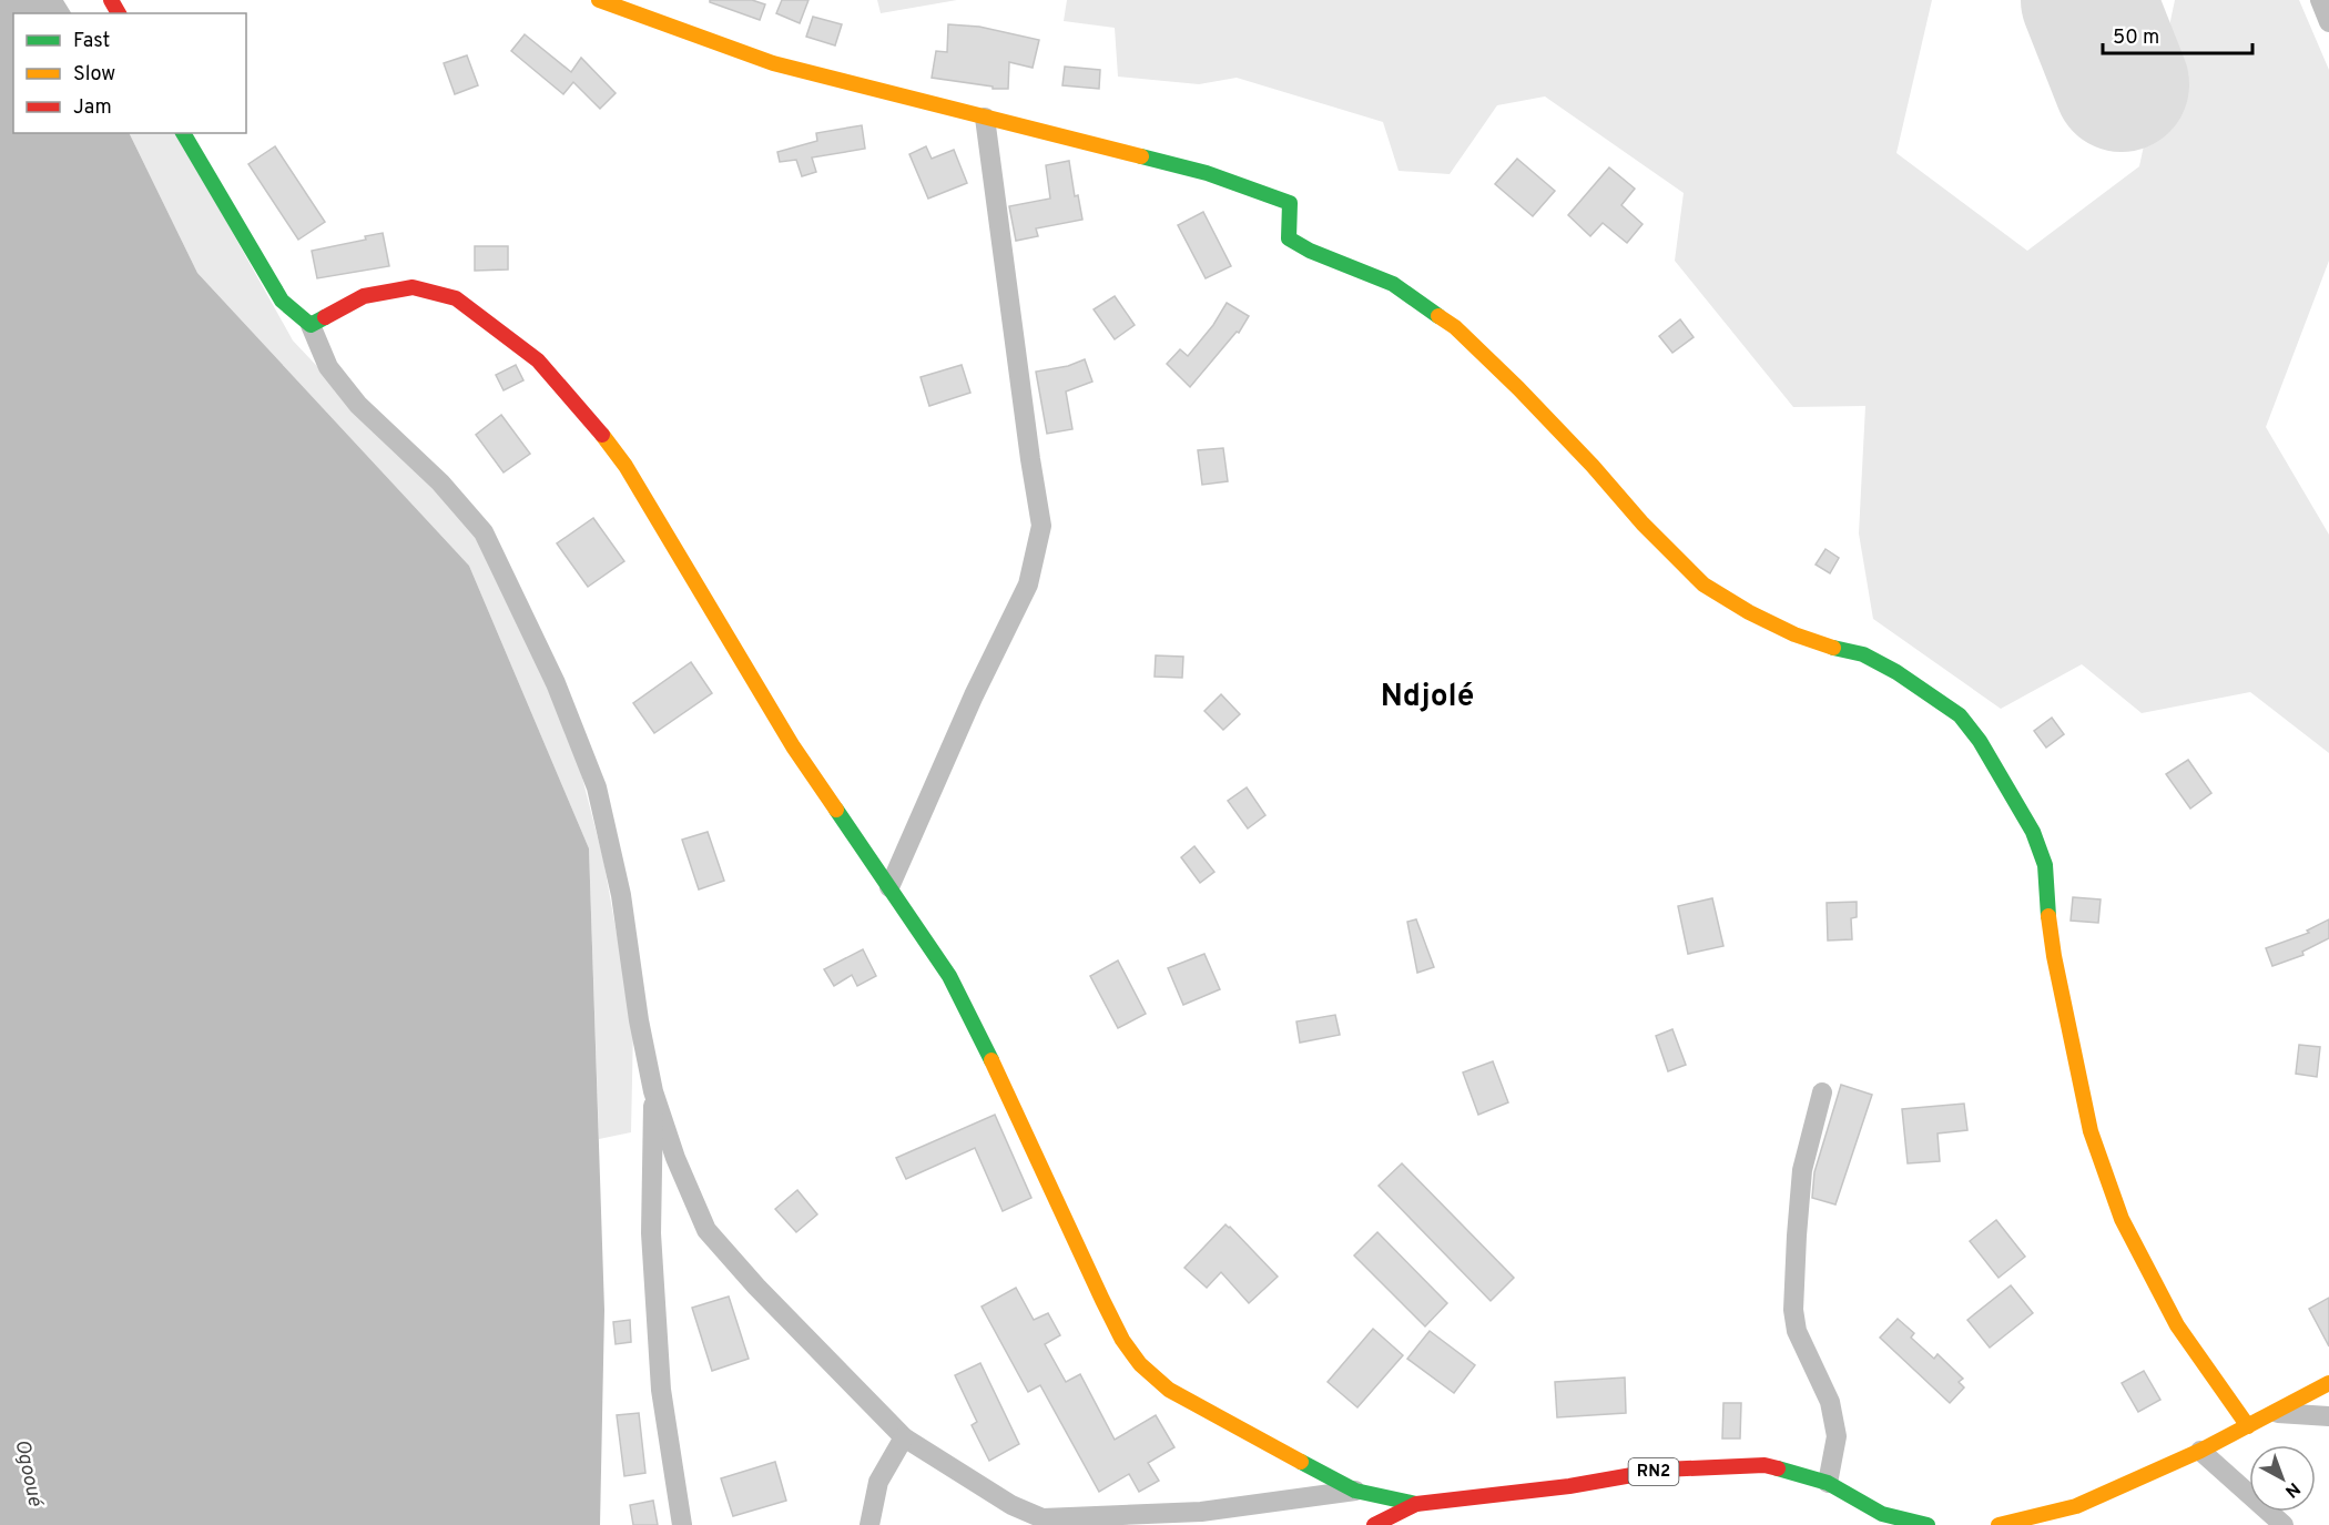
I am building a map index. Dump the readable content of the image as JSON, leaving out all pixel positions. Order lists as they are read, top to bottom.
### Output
{
  "streets": {
    "main road": ["RN2"]
  },
  "districts": ["Ndjolé"],
  "water": ["Ogooué"],
  "legend": ["Fast", "Slow", "Jam"],
  "scale_bar": "50 m",
  "north": "bottom right"
}
